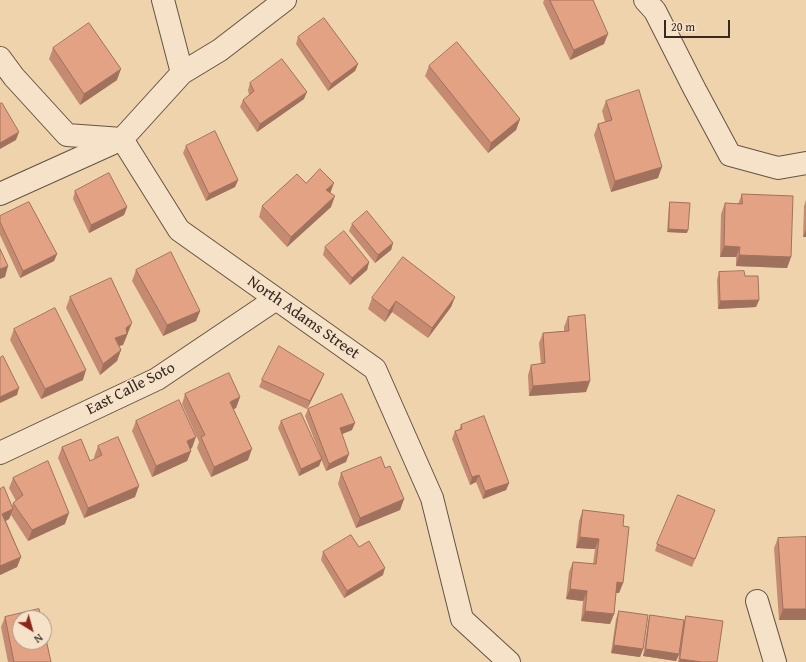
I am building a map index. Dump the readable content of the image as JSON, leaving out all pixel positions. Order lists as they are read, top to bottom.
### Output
{
  "streets": {
    "street": ["North Adams Street", "East Calle Soto"]
  },
  "crossings": [
    ["North Adams Street", "East Calle Soto"]
  ],
  "scale_bar": "20 m",
  "north": "bottom right"
}
